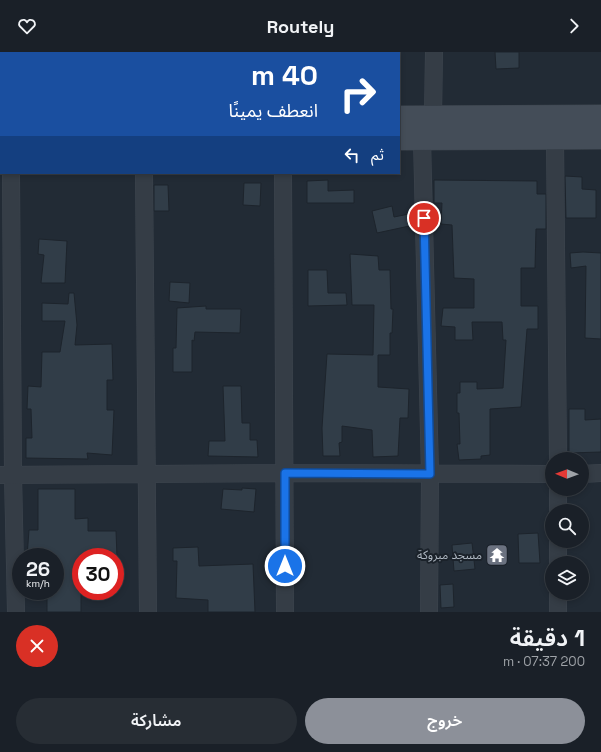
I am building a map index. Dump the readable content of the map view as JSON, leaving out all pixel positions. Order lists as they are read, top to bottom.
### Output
{
  "places": {
    "temple": ["مسجد مبروكة"]
  },
  "north": "left",
  "page": {
    "header": "Routely",
    "turn": ["40 m", "انعطف يمينًا"],
    "then": "ثم",
    "speed": "26 km/h",
    "limit": "30",
    "heading": ["1 دقيقة", "200 m · 07:37"],
    "buttons": ["خروج", "مشاركة"]
  }
}
